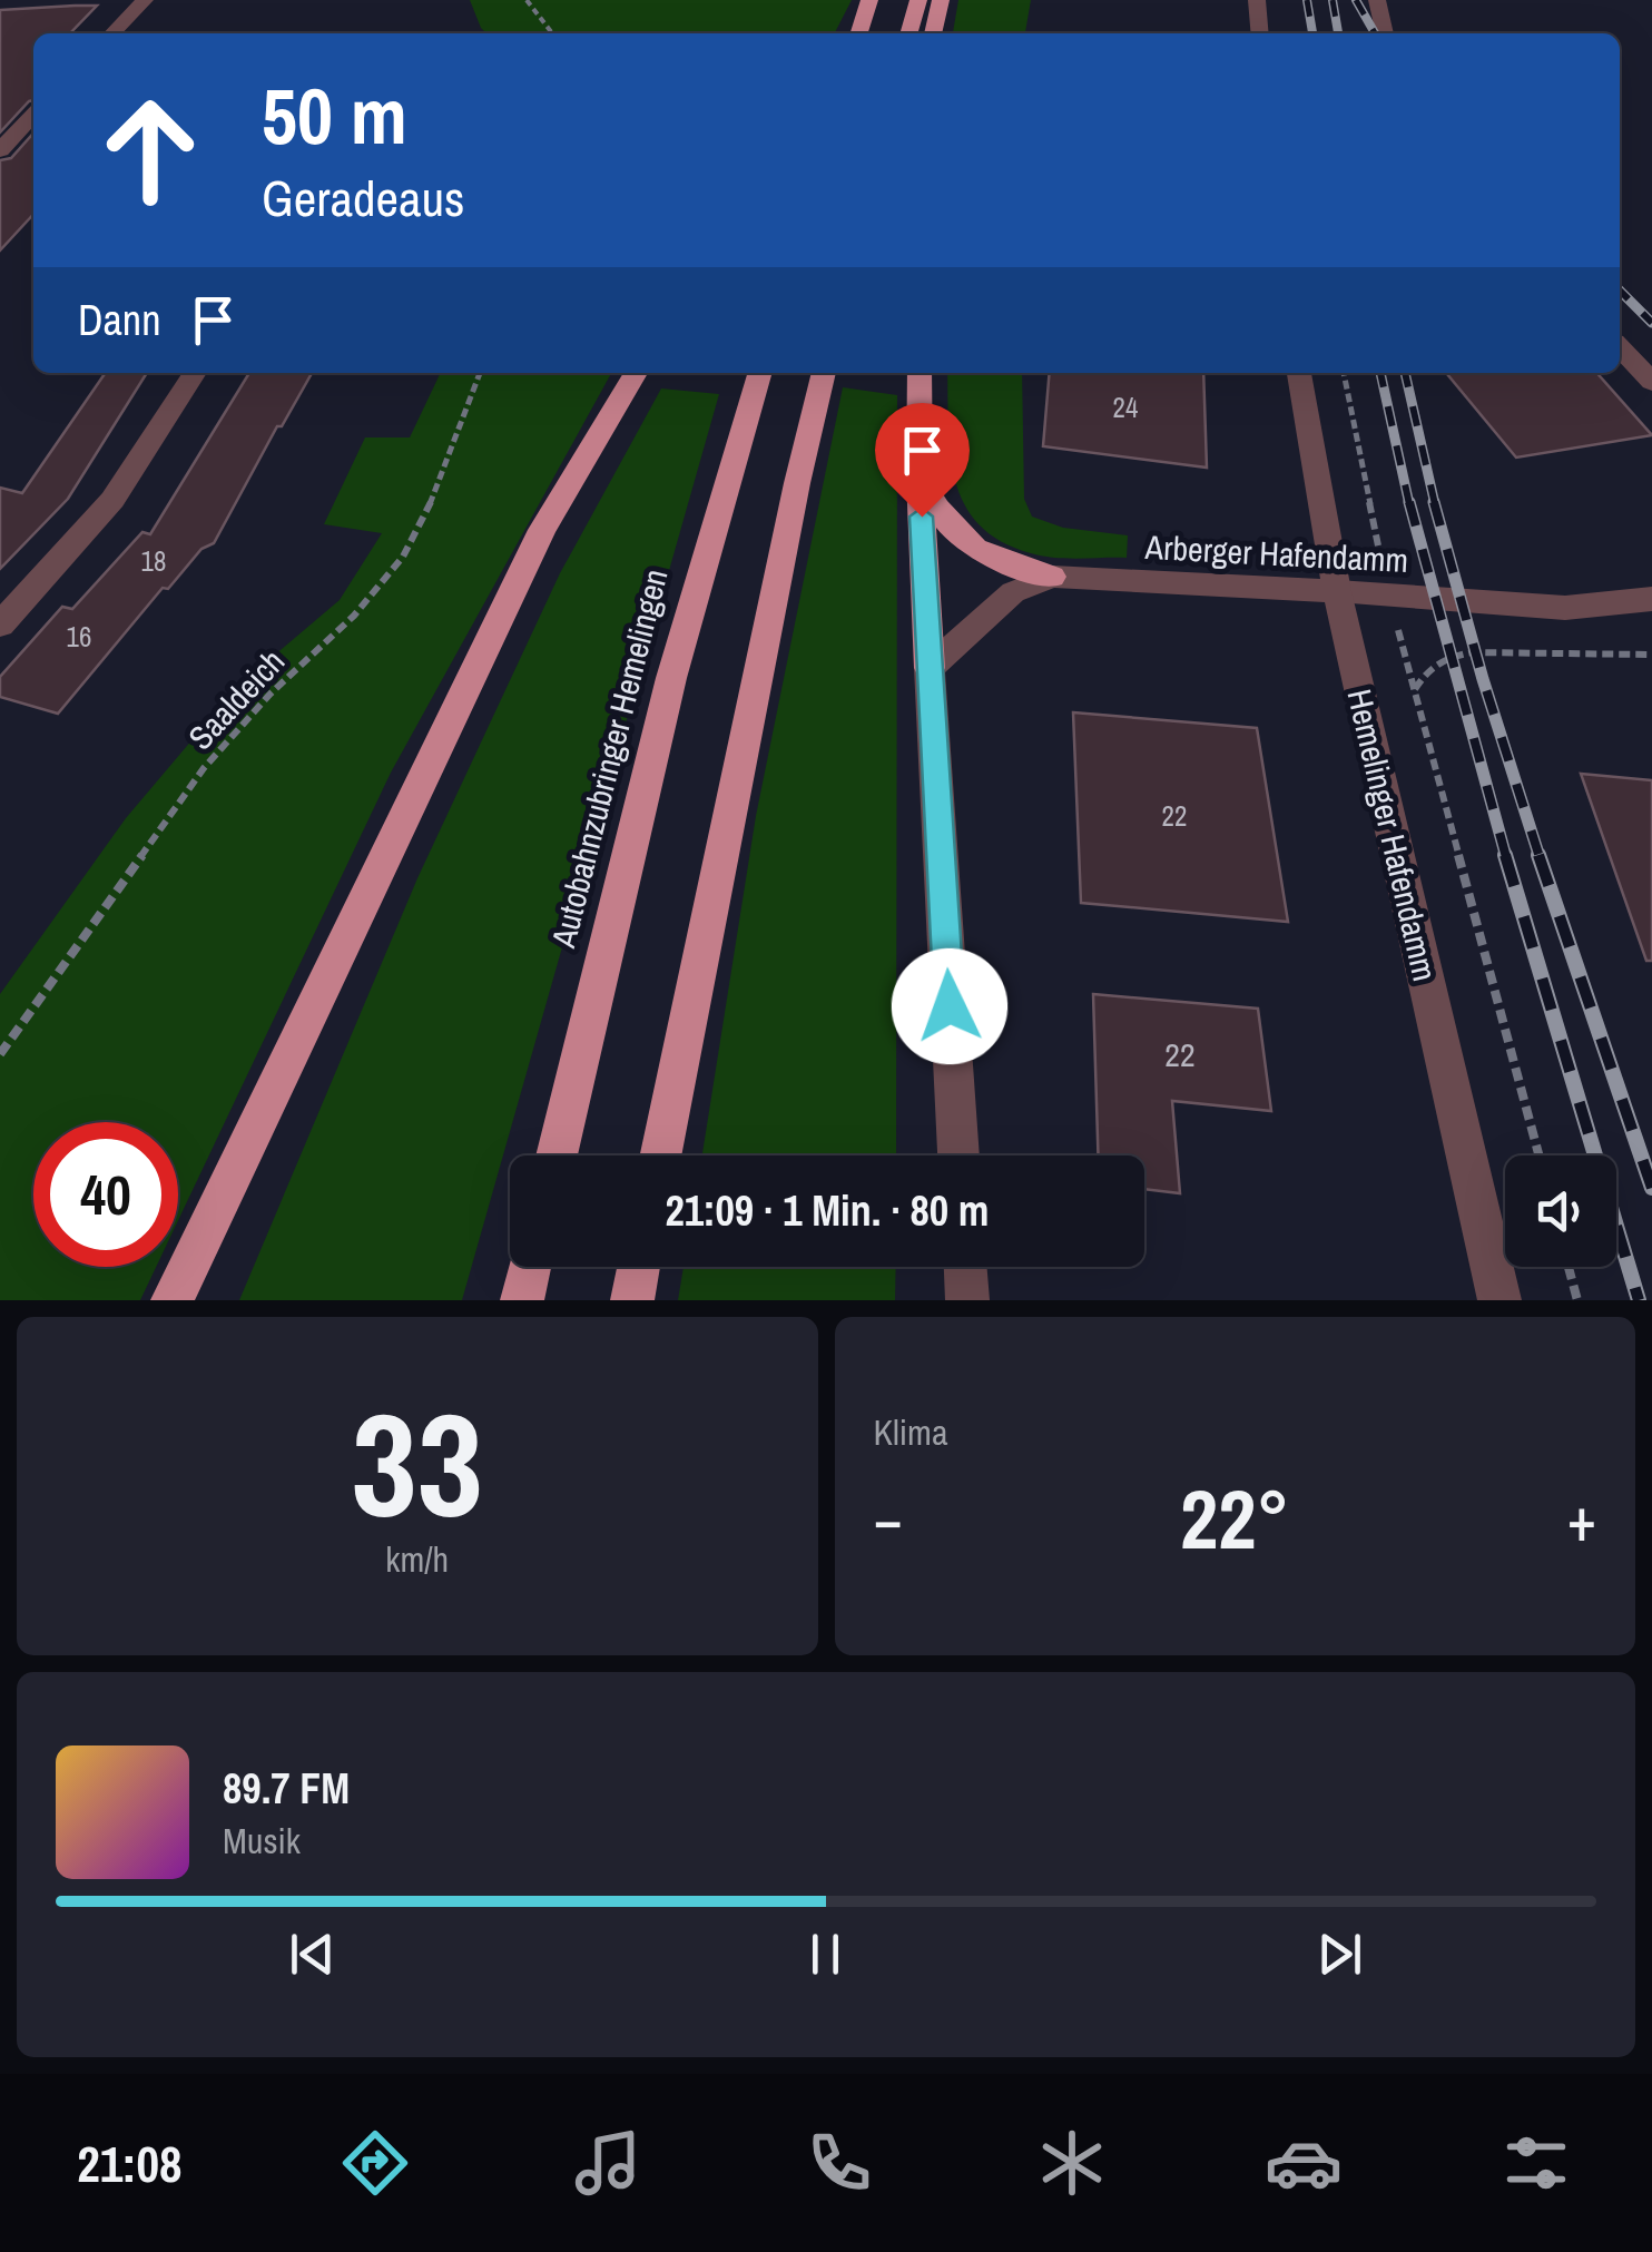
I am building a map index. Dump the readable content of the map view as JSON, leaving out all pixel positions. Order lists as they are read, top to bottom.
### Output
{
  "streets": {
    "highway": ["Autobahnzubringer Hemelingen"],
    "street": ["Arberger Hafendamm", "Hemelinger Hafendamm"],
    "path": ["Saaldeich"]
  },
  "crossings": [
    ["Arberger Hafendamm", "Hemelinger Hafendamm"]
  ],
  "house_numbers": [
    "24",
    "18",
    "16",
    "22",
    "22"
  ],
  "page": {
    "turn": ["50 m", "Geradeaus"],
    "then": "Dann",
    "limit": "40",
    "trip": "21:09 · 1 Min. · 80 m",
    "tile": [
      ["33", "km/h"],
      "Klima"
    ],
    "heat": ["−", "22°", "+"],
    "song": ["89.7 FM", "Musik"],
    "tabs": "21:08"
  }
}
